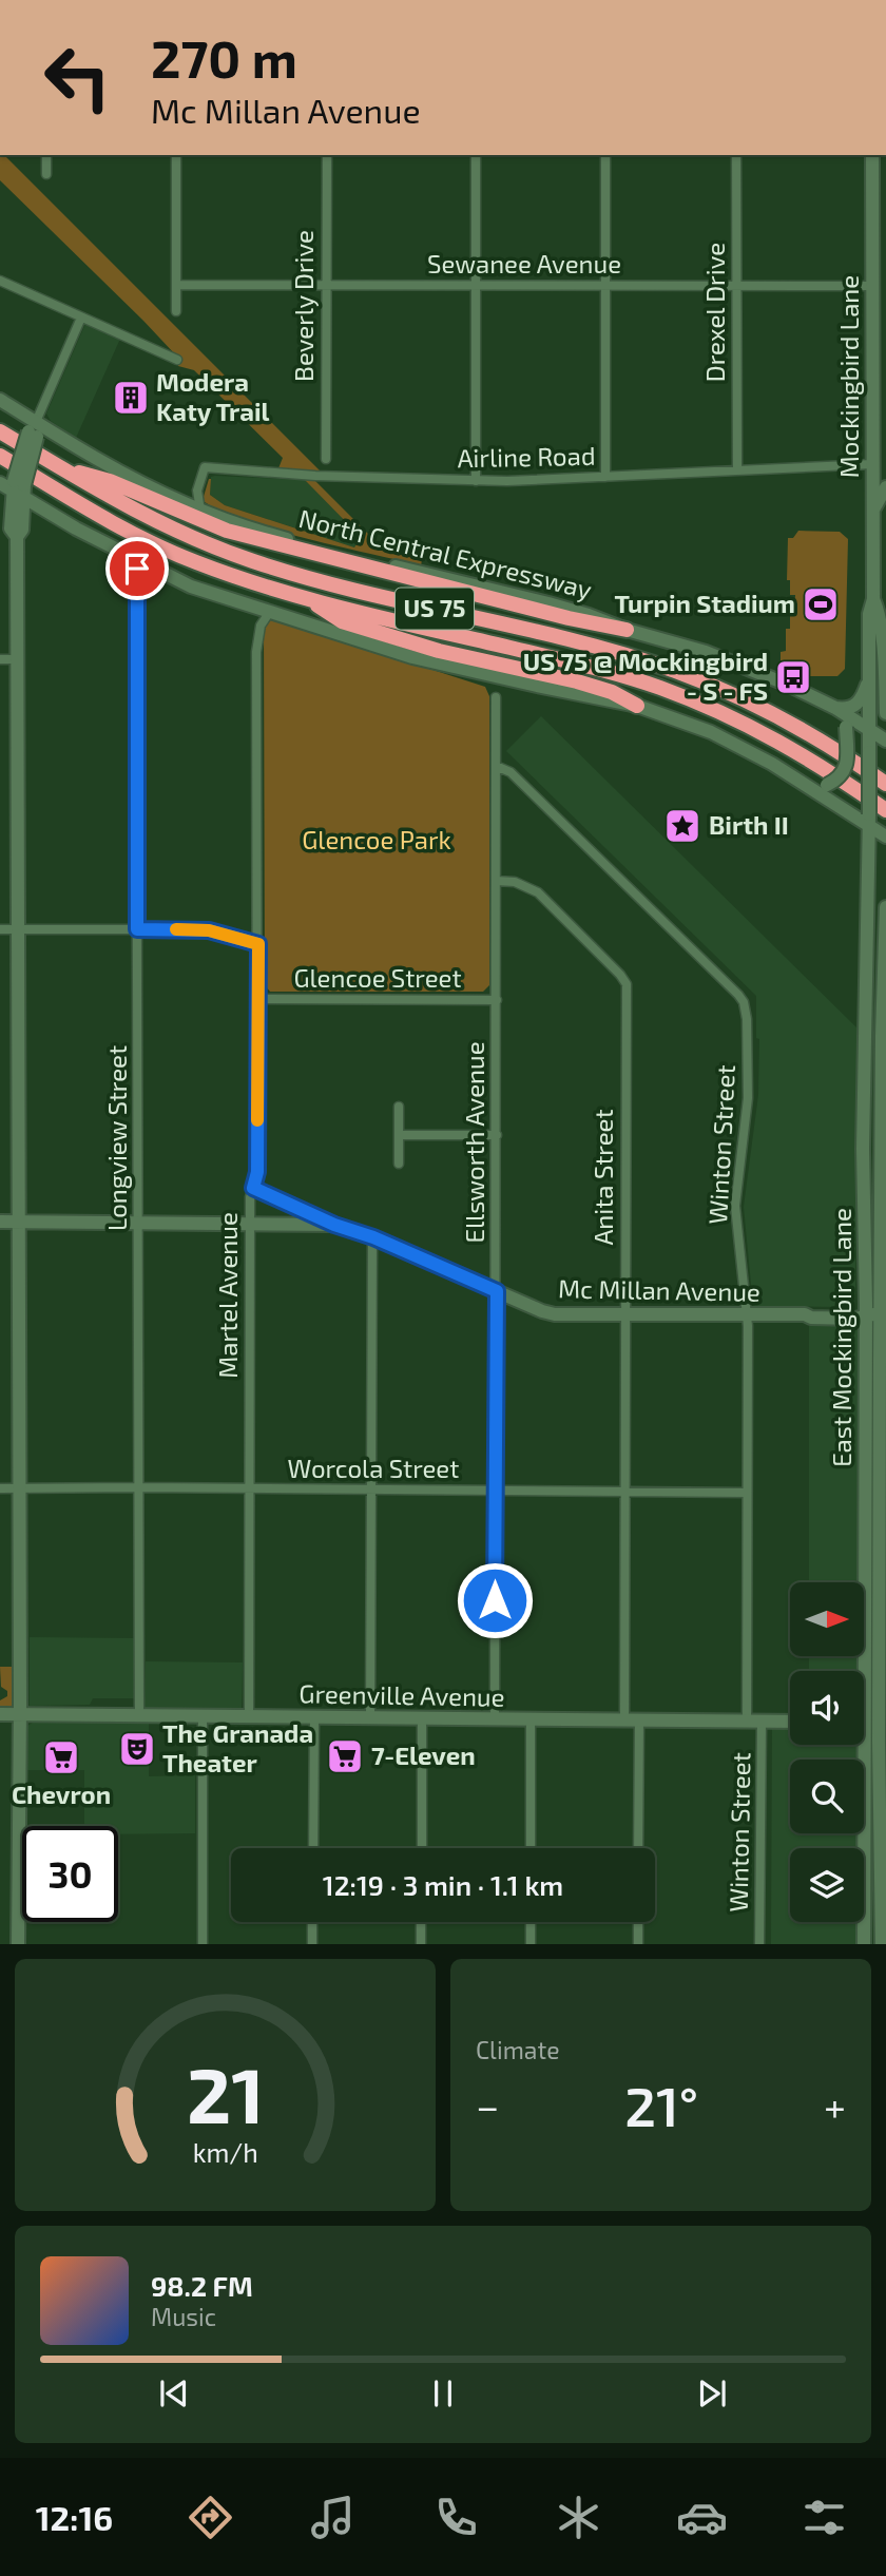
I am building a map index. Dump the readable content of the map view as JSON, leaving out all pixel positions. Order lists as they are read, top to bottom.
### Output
{
  "streets": {
    "highway": ["North Central Expressway", "US 75"],
    "main road": [
      "Mockingbird Lane",
      "Mc Millan Avenue",
      "East Mockingbird Lane",
      "Greenville Avenue"
    ],
    "street": [
      "Sewanee Avenue",
      "Beverly Drive",
      "Drexel Drive",
      "Airline Road",
      "Glencoe Street",
      "Longview Street",
      "Ellsworth Avenue",
      "Winton Street",
      "Anita Street",
      "Martel Avenue",
      "Worcola Street"
    ]
  },
  "crossings": [
    ["Sewanee Avenue", "Beverly Drive"],
    ["Sewanee Avenue", "Drexel Drive"],
    ["Sewanee Avenue", "Mockingbird Lane"],
    ["Drexel Drive", "Airline Road"],
    ["Mockingbird Lane", "Airline Road"],
    ["Mockingbird Lane", "North Central Expressway"],
    ["Mockingbird Lane", "East Mockingbird Lane"],
    ["Airline Road", "North Central Expressway"],
    ["North Central Expressway", "East Mockingbird Lane"],
    ["Glencoe Street", "Ellsworth Avenue"],
    ["Glencoe Street", "Martel Avenue"],
    ["Longview Street", "Mc Millan Avenue"],
    ["Longview Street", "Worcola Street"],
    ["Longview Street", "Greenville Avenue"],
    ["Ellsworth Avenue", "Winton Street"],
    ["Ellsworth Avenue", "Anita Street"],
    ["Ellsworth Avenue", "Mc Millan Avenue"],
    ["Ellsworth Avenue", "Worcola Street"],
    ["Ellsworth Avenue", "Greenville Avenue"],
    ["Winton Street", "Mc Millan Avenue"],
    ["Winton Street", "Worcola Street"],
    ["Winton Street", "Greenville Avenue"],
    ["Anita Street", "Mc Millan Avenue"],
    ["Anita Street", "Worcola Street"],
    ["Anita Street", "Greenville Avenue"],
    ["Mc Millan Avenue", "Martel Avenue"],
    ["Mc Millan Avenue", "East Mockingbird Lane"],
    ["Martel Avenue", "Worcola Street"],
    ["Martel Avenue", "Greenville Avenue"]
  ],
  "parks": ["Glencoe Park"],
  "places": {
    "building": ["Modera Katy Trail"],
    "sports": ["Turpin Stadium"],
    "bus stop": ["US 75 @ Mockingbird - S - FS"],
    "place": ["Birth II"],
    "theatre": ["The Granada Theater"],
    "supermarket": ["7-Eleven", "Chevron"]
  },
  "north": "right",
  "page": {
    "turn": ["270 m", "Mc Millan Avenue"],
    "limit": "30",
    "trip": "12:19 · 3 min · 1.1 km",
    "tile": "Climate",
    "heat": ["−", "21°", "+"],
    "song": ["98.2 FM", "Music"],
    "tabs": "12:16",
    "gauge": ["21", "km/h"]
  }
}
